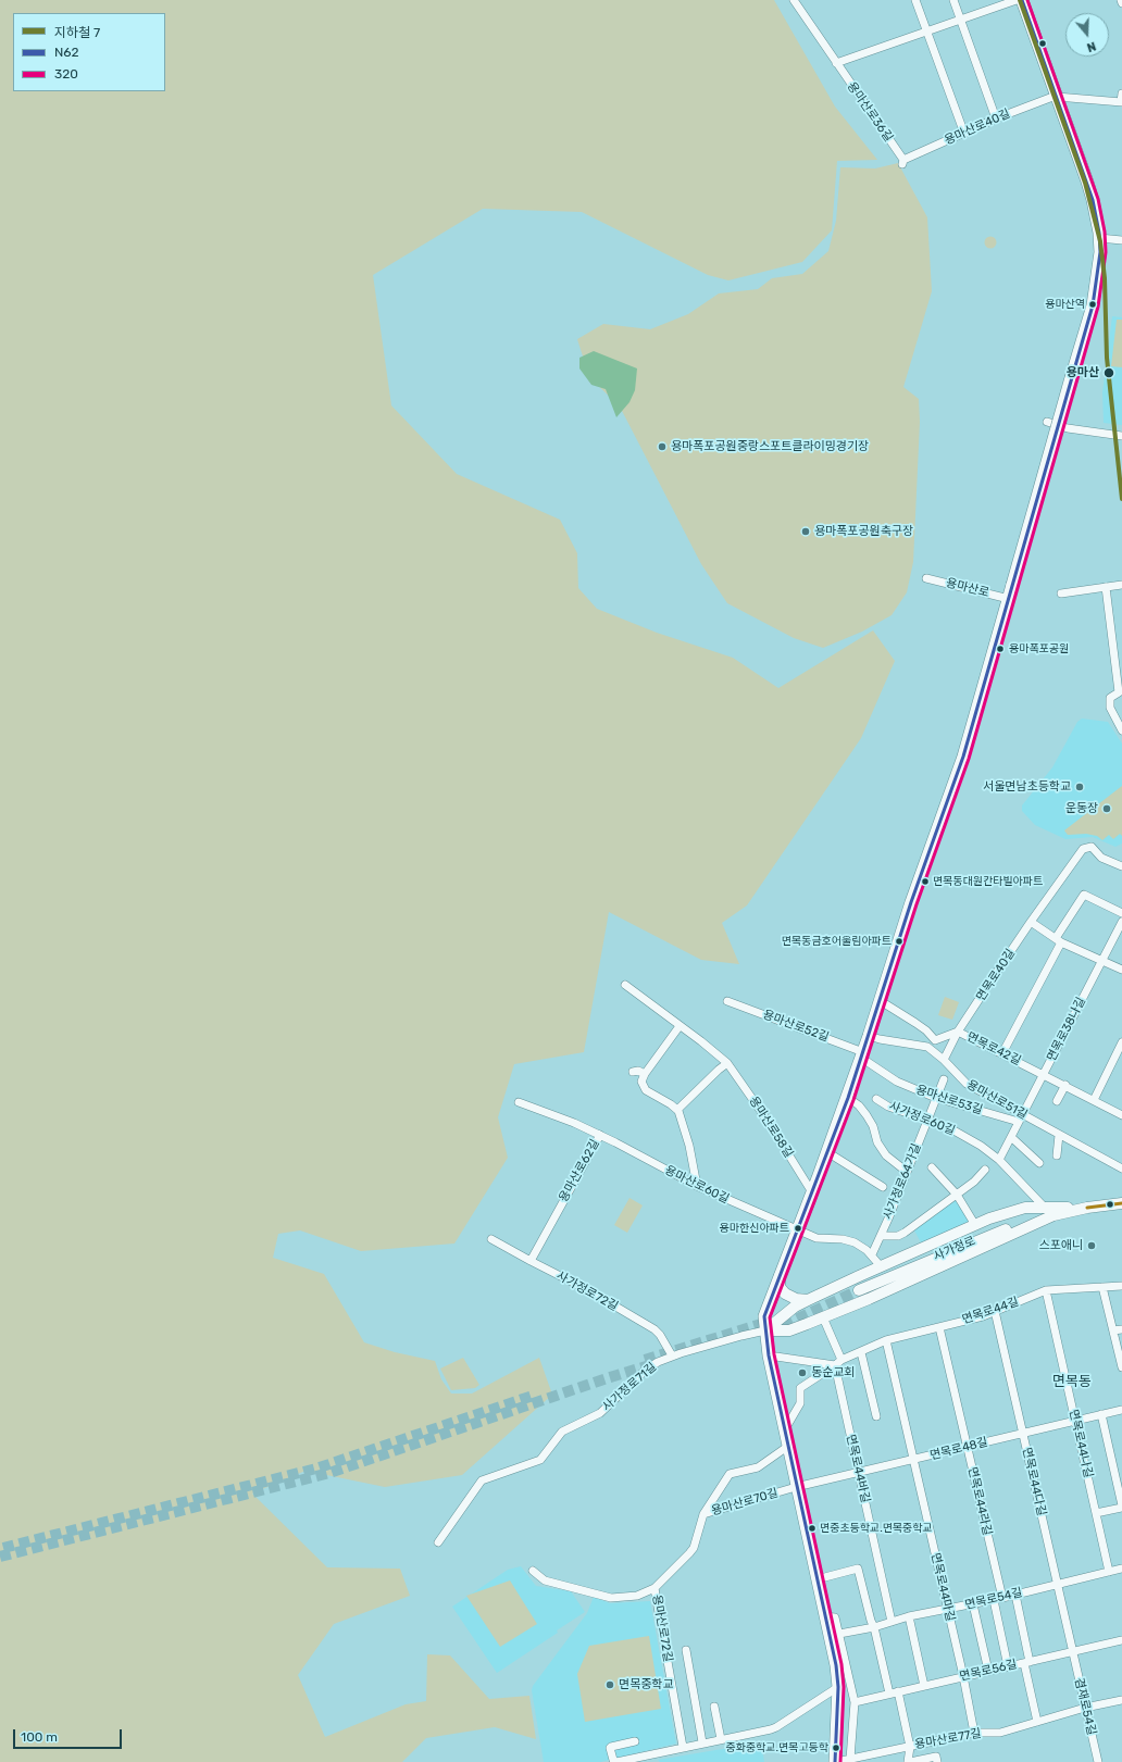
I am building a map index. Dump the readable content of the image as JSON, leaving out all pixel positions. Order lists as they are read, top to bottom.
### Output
{
  "streets": {
    "main road": ["사가정로"],
    "street": [
      "용마산로36길",
      "용마산로40길",
      "용마산로",
      "면목로40길",
      "용마산로52길",
      "면목로38나길",
      "면목로42길",
      "용마산로53길",
      "용마산로51길",
      "사가정로60길",
      "용마산로58길",
      "용마산로62길",
      "사가정로64가길",
      "용마산로60길",
      "사가정로72길",
      "면목로44길",
      "사가정로71길",
      "면목로44나길",
      "면목로48길",
      "면목로44바길",
      "면목로44다길",
      "면목로44라길",
      "용마산로70길",
      "면목로44마길",
      "면목로54길",
      "용마산로72길",
      "면목로56길",
      "겸재로54길",
      "용마산로77길"
    ]
  },
  "crossings": [
    ["용마산로36길", "용마산로40길"],
    ["면목로40길", "면목로42길"],
    ["면목로40길", "용마산로51길"],
    ["용마산로52길", "용마산로53길"],
    ["면목로38나길", "면목로42길"],
    ["면목로38나길", "용마산로53길"],
    ["면목로38나길", "용마산로51길"],
    ["면목로38나길", "사가정로60길"],
    ["용마산로53길", "용마산로51길"],
    ["용마산로53길", "사가정로64가길"],
    ["사가정로60길", "사가정로64가길"],
    ["사가정로60길", "사가정로"],
    ["용마산로62길", "용마산로60길"],
    ["용마산로62길", "사가정로72길"],
    ["사가정로64가길", "용마산로60길"],
    ["사가정로72길", "사가정로71길"],
    ["면목로44길", "면목로44나길"],
    ["면목로44길", "면목로44바길"],
    ["면목로44길", "면목로44다길"],
    ["면목로44길", "면목로44라길"],
    ["면목로44길", "면목로44마길"],
    ["면목로44나길", "면목로48길"],
    ["면목로44나길", "면목로54길"],
    ["면목로48길", "면목로44바길"],
    ["면목로48길", "면목로44다길"],
    ["면목로48길", "면목로44라길"],
    ["면목로48길", "용마산로70길"],
    ["면목로48길", "면목로44마길"],
    ["면목로44바길", "면목로54길"],
    ["면목로44다길", "면목로54길"],
    ["면목로44다길", "면목로56길"],
    ["면목로44다길", "겸재로54길"],
    ["면목로44라길", "면목로54길"],
    ["용마산로70길", "용마산로72길"],
    ["면목로44마길", "면목로54길"],
    ["면목로44마길", "면목로56길"],
    ["면목로44마길", "용마산로77길"],
    ["면목로56길", "겸재로54길"],
    ["겸재로54길", "용마산로77길"]
  ],
  "districts": ["면목동"],
  "places": [
    "용마산역",
    "용마산",
    "용마폭포공원중랑스포트클라이밍경기장",
    "용마폭포공원축구장",
    "용마폭포공원",
    "서울면남초등학교",
    "운동장",
    "면목동대원칸타빌아파트",
    "면목동금호어울림아파트",
    "용마한신아파트",
    "스포애니",
    "동순교회",
    "면중초등학교.면목중학교",
    "면목중학교",
    "중화중학교.면목고등학"
  ],
  "lines": ["metro line 7", "transit line N62", "transit line 320"],
  "legend": ["지하철 7", "N62", "320"],
  "scale_bar": "100 m",
  "north": "bottom"
}
